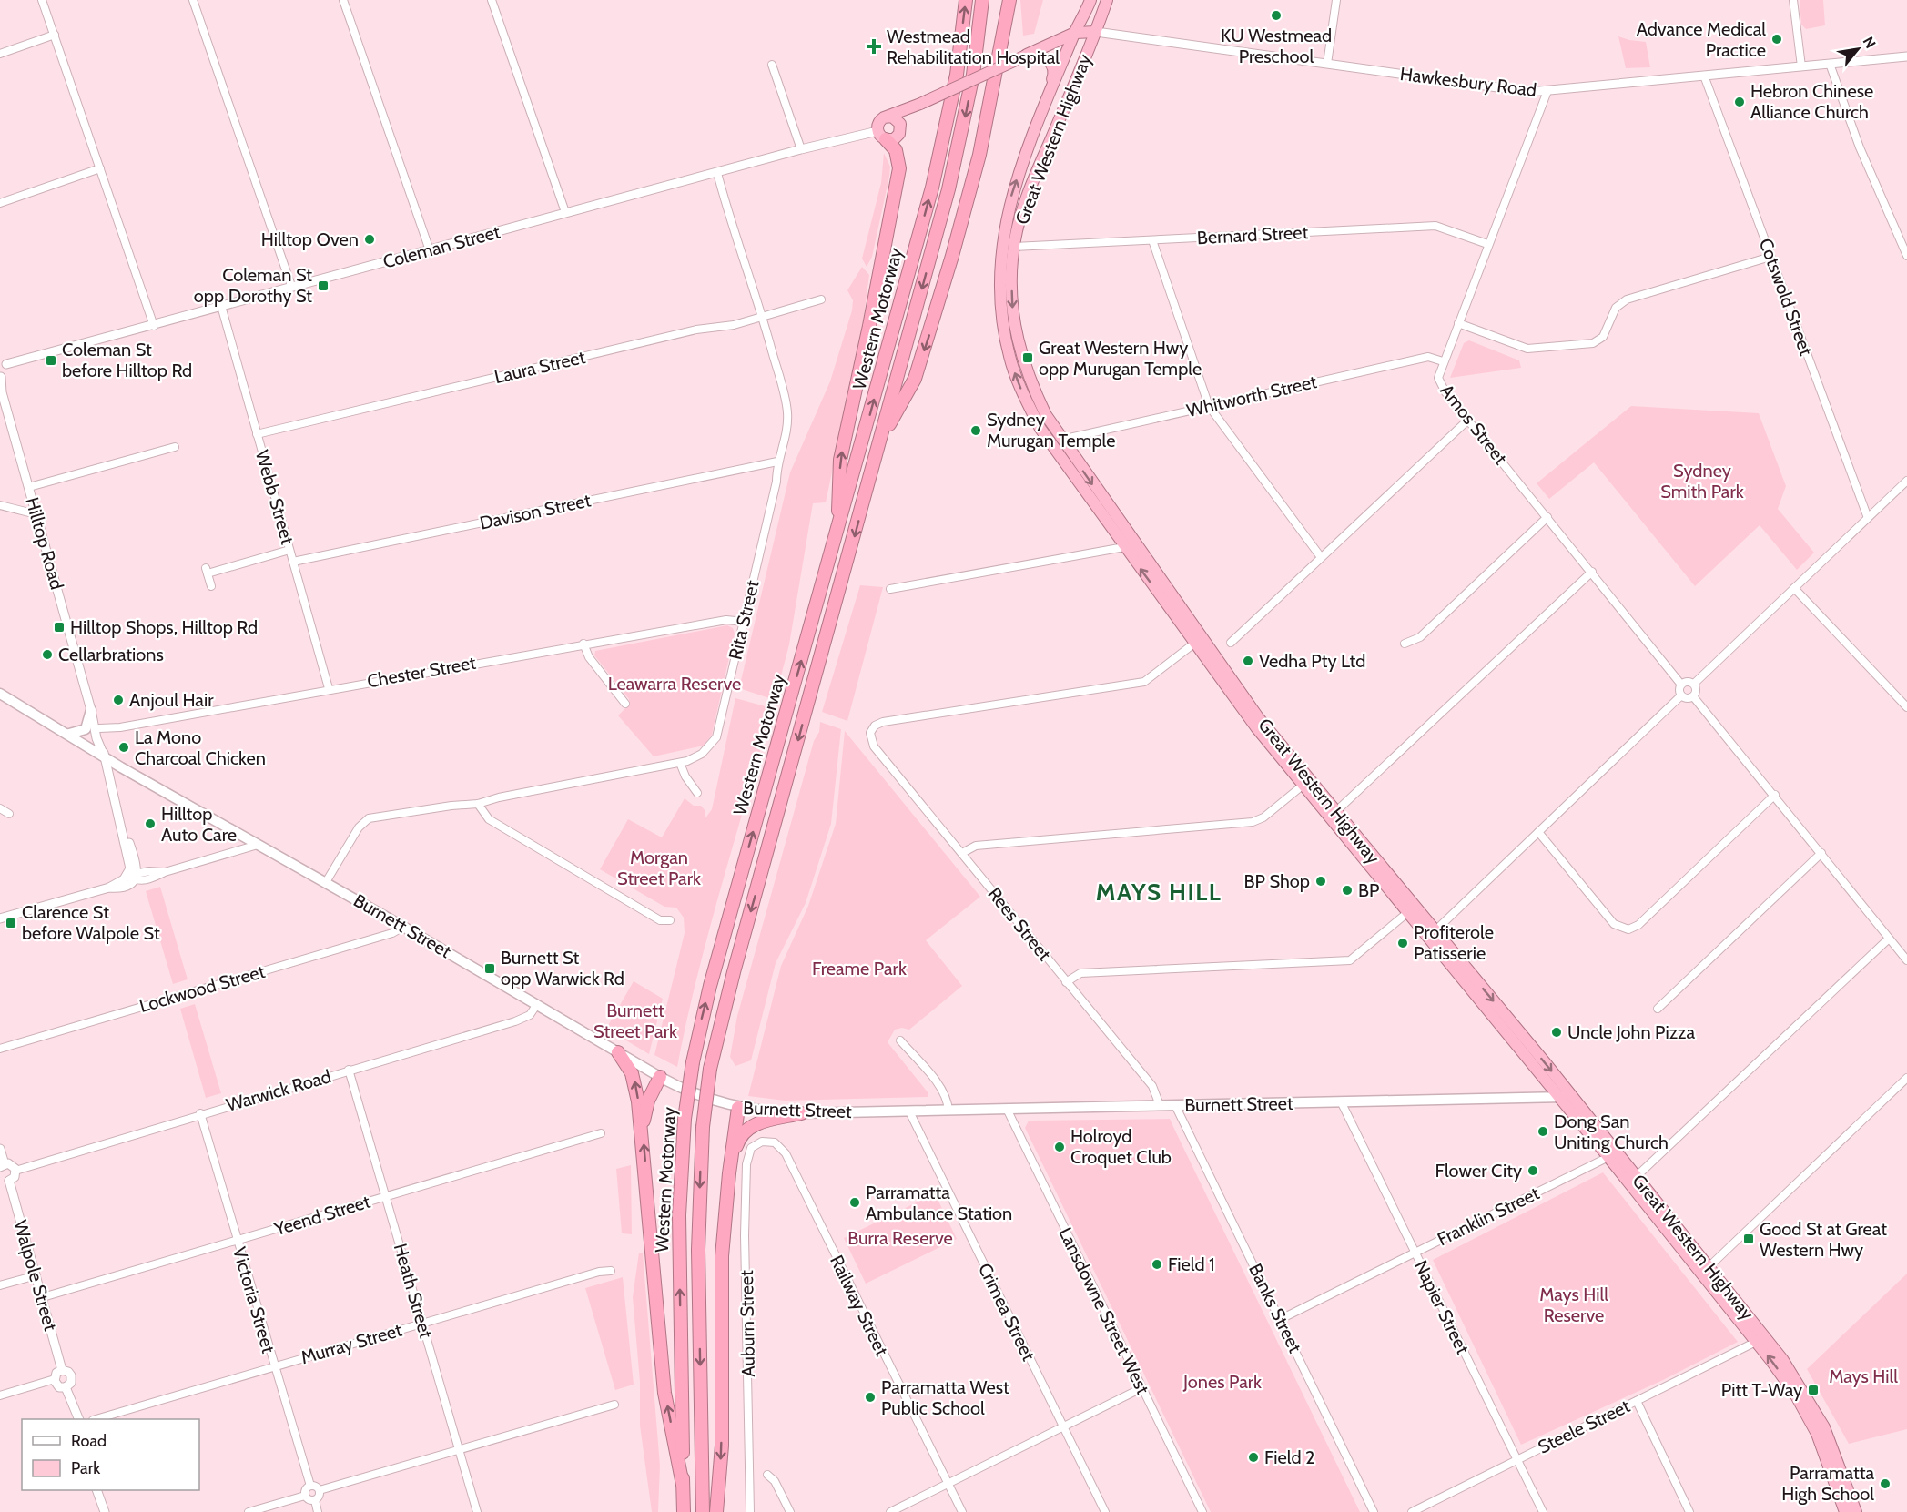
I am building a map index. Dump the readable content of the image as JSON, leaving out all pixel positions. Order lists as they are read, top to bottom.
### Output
{
  "streets": {
    "highway": ["Great Western Highway", "Western Motorway"],
    "main road": ["Burnett Street"],
    "street": [
      "Hawkesbury Road",
      "Bernard Street",
      "Coleman Street",
      "Cotswold Street",
      "Laura Street",
      "Whitworth Street",
      "Amos Street",
      "Webb Street",
      "Davison Street",
      "Hilltop Road",
      "Rita Street",
      "Chester Street",
      "Rees Street",
      "Lockwood Street",
      "Warwick Road",
      "Yeend Street",
      "Franklin Street",
      "Walpole Street",
      "Heath Street",
      "Victoria Street",
      "Railway Street",
      "Napier Street",
      "Banks Street",
      "Lansdowne Street West",
      "Crimea Street",
      "Auburn Street",
      "Murray Street",
      "Steele Street"
    ]
  },
  "crossings": [
    ["Hawkesbury Road", "Great Western Highway"],
    ["Hawkesbury Road", "Cotswold Street"],
    ["Hawkesbury Road", "Amos Street"],
    ["Great Western Highway", "Bernard Street"],
    ["Great Western Highway", "Whitworth Street"],
    ["Great Western Highway", "Rees Street"],
    ["Great Western Highway", "Burnett Street"],
    ["Great Western Highway", "Franklin Street"],
    ["Great Western Highway", "Steele Street"],
    ["Bernard Street", "Amos Street"],
    ["Coleman Street", "Webb Street"],
    ["Coleman Street", "Rita Street"],
    ["Laura Street", "Webb Street"],
    ["Laura Street", "Rita Street"],
    ["Whitworth Street", "Amos Street"],
    ["Webb Street", "Davison Street"],
    ["Webb Street", "Chester Street"],
    ["Davison Street", "Rita Street"],
    ["Hilltop Road", "Chester Street"],
    ["Hilltop Road", "Burnett Street"],
    ["Rita Street", "Chester Street"],
    ["Rita Street", "Burnett Street"],
    ["Rees Street", "Burnett Street"],
    ["Burnett Street", "Lockwood Street"],
    ["Burnett Street", "Warwick Road"],
    ["Burnett Street", "Napier Street"],
    ["Burnett Street", "Banks Street"],
    ["Burnett Street", "Lansdowne Street West"],
    ["Burnett Street", "Crimea Street"],
    ["Warwick Road", "Heath Street"],
    ["Warwick Road", "Victoria Street"],
    ["Yeend Street", "Walpole Street"],
    ["Yeend Street", "Heath Street"],
    ["Yeend Street", "Victoria Street"],
    ["Franklin Street", "Napier Street"],
    ["Franklin Street", "Banks Street"],
    ["Heath Street", "Murray Street"],
    ["Victoria Street", "Murray Street"],
    ["Railway Street", "Auburn Street"],
    ["Napier Street", "Steele Street"]
  ],
  "districts": ["MAYS HILL"],
  "parks": [
    "Sydney Smith Park",
    "Leawarra Reserve",
    "Morgan Street Park",
    "Freame Park",
    "Burnett Street Park",
    "Burra Reserve",
    "Mays Hill Reserve",
    "Mays Hill",
    "Jones Park"
  ],
  "places": {
    "other": [
      "KU Westmead Preschool",
      "Advance Medical Practice",
      "Hebron Chinese Alliance Church",
      "Hilltop Oven",
      "Sydney Murugan Temple",
      "Cellarbrations",
      "Vedha Pty Ltd",
      "Anjoul Hair",
      "La Mono Charcoal Chicken",
      "Hilltop Auto Care",
      "BP Shop",
      "BP",
      "Profiterole Patisserie",
      "Uncle John Pizza",
      "Dong San Uniting Church",
      "Holroyd Croquet Club",
      "Flower City",
      "Parramatta Ambulance Station",
      "Field 1",
      "Parramatta West Public School",
      "Field 2",
      "Parramatta High School"
    ],
    "health": ["Westmead Rehabilitation Hospital"],
    "transit": [
      "Coleman St opp Dorothy St",
      "Great Western Hwy opp Murugan Temple",
      "Coleman St before Hilltop Rd",
      "Hilltop Shops, Hilltop Rd",
      "Clarence St before Walpole St",
      "Burnett St opp Warwick Rd",
      "Good St at Great Western Hwy",
      "Pitt T-Way"
    ]
  },
  "legend": ["Road", "Park"],
  "north": "top right"
}
